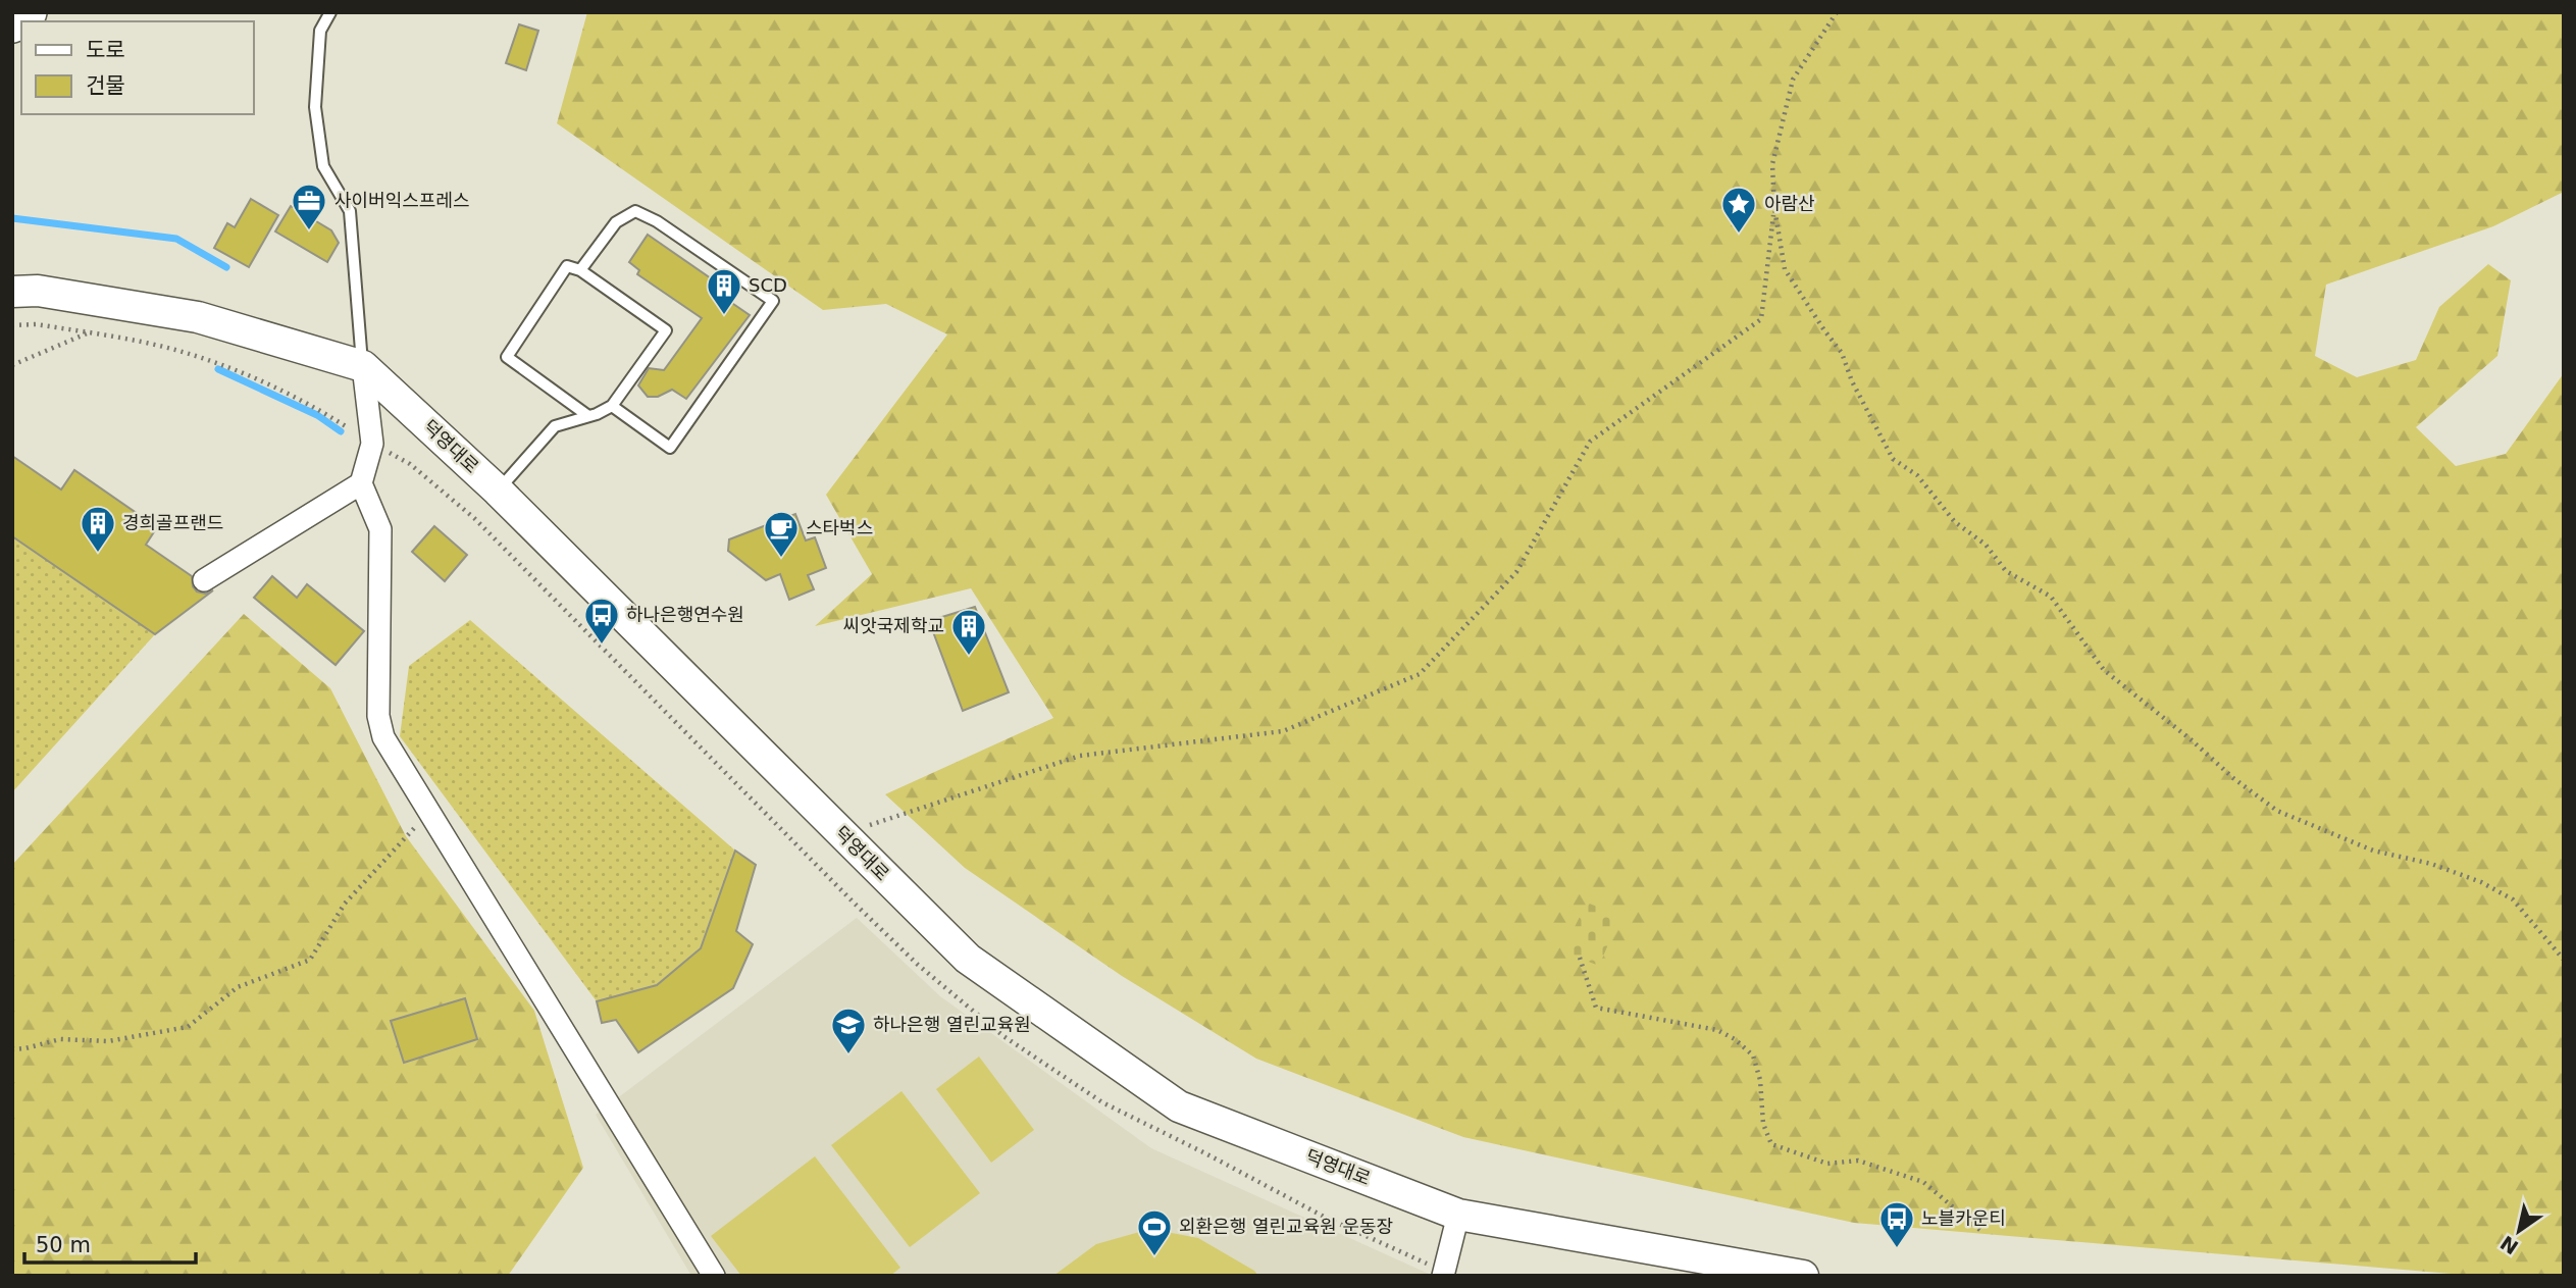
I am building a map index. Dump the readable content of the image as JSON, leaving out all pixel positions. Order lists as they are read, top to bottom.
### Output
{
  "streets": {
    "main road": ["덕영대로"]
  },
  "places": {
    "office": ["사이버익스프레스"],
    "place": ["아람산"],
    "building": ["SCD", "경희골프랜드", "씨앗국제학교"],
    "cafe": ["스타벅스"],
    "bus stop": ["하나은행연수원", "노블카운티"],
    "school or university": ["하나은행 열린교육원"],
    "sports": ["외환은행 열린교육원 운동장"]
  },
  "legend": ["도로", "건물"],
  "scale_bar": "50 m",
  "north": "bottom left"
}
